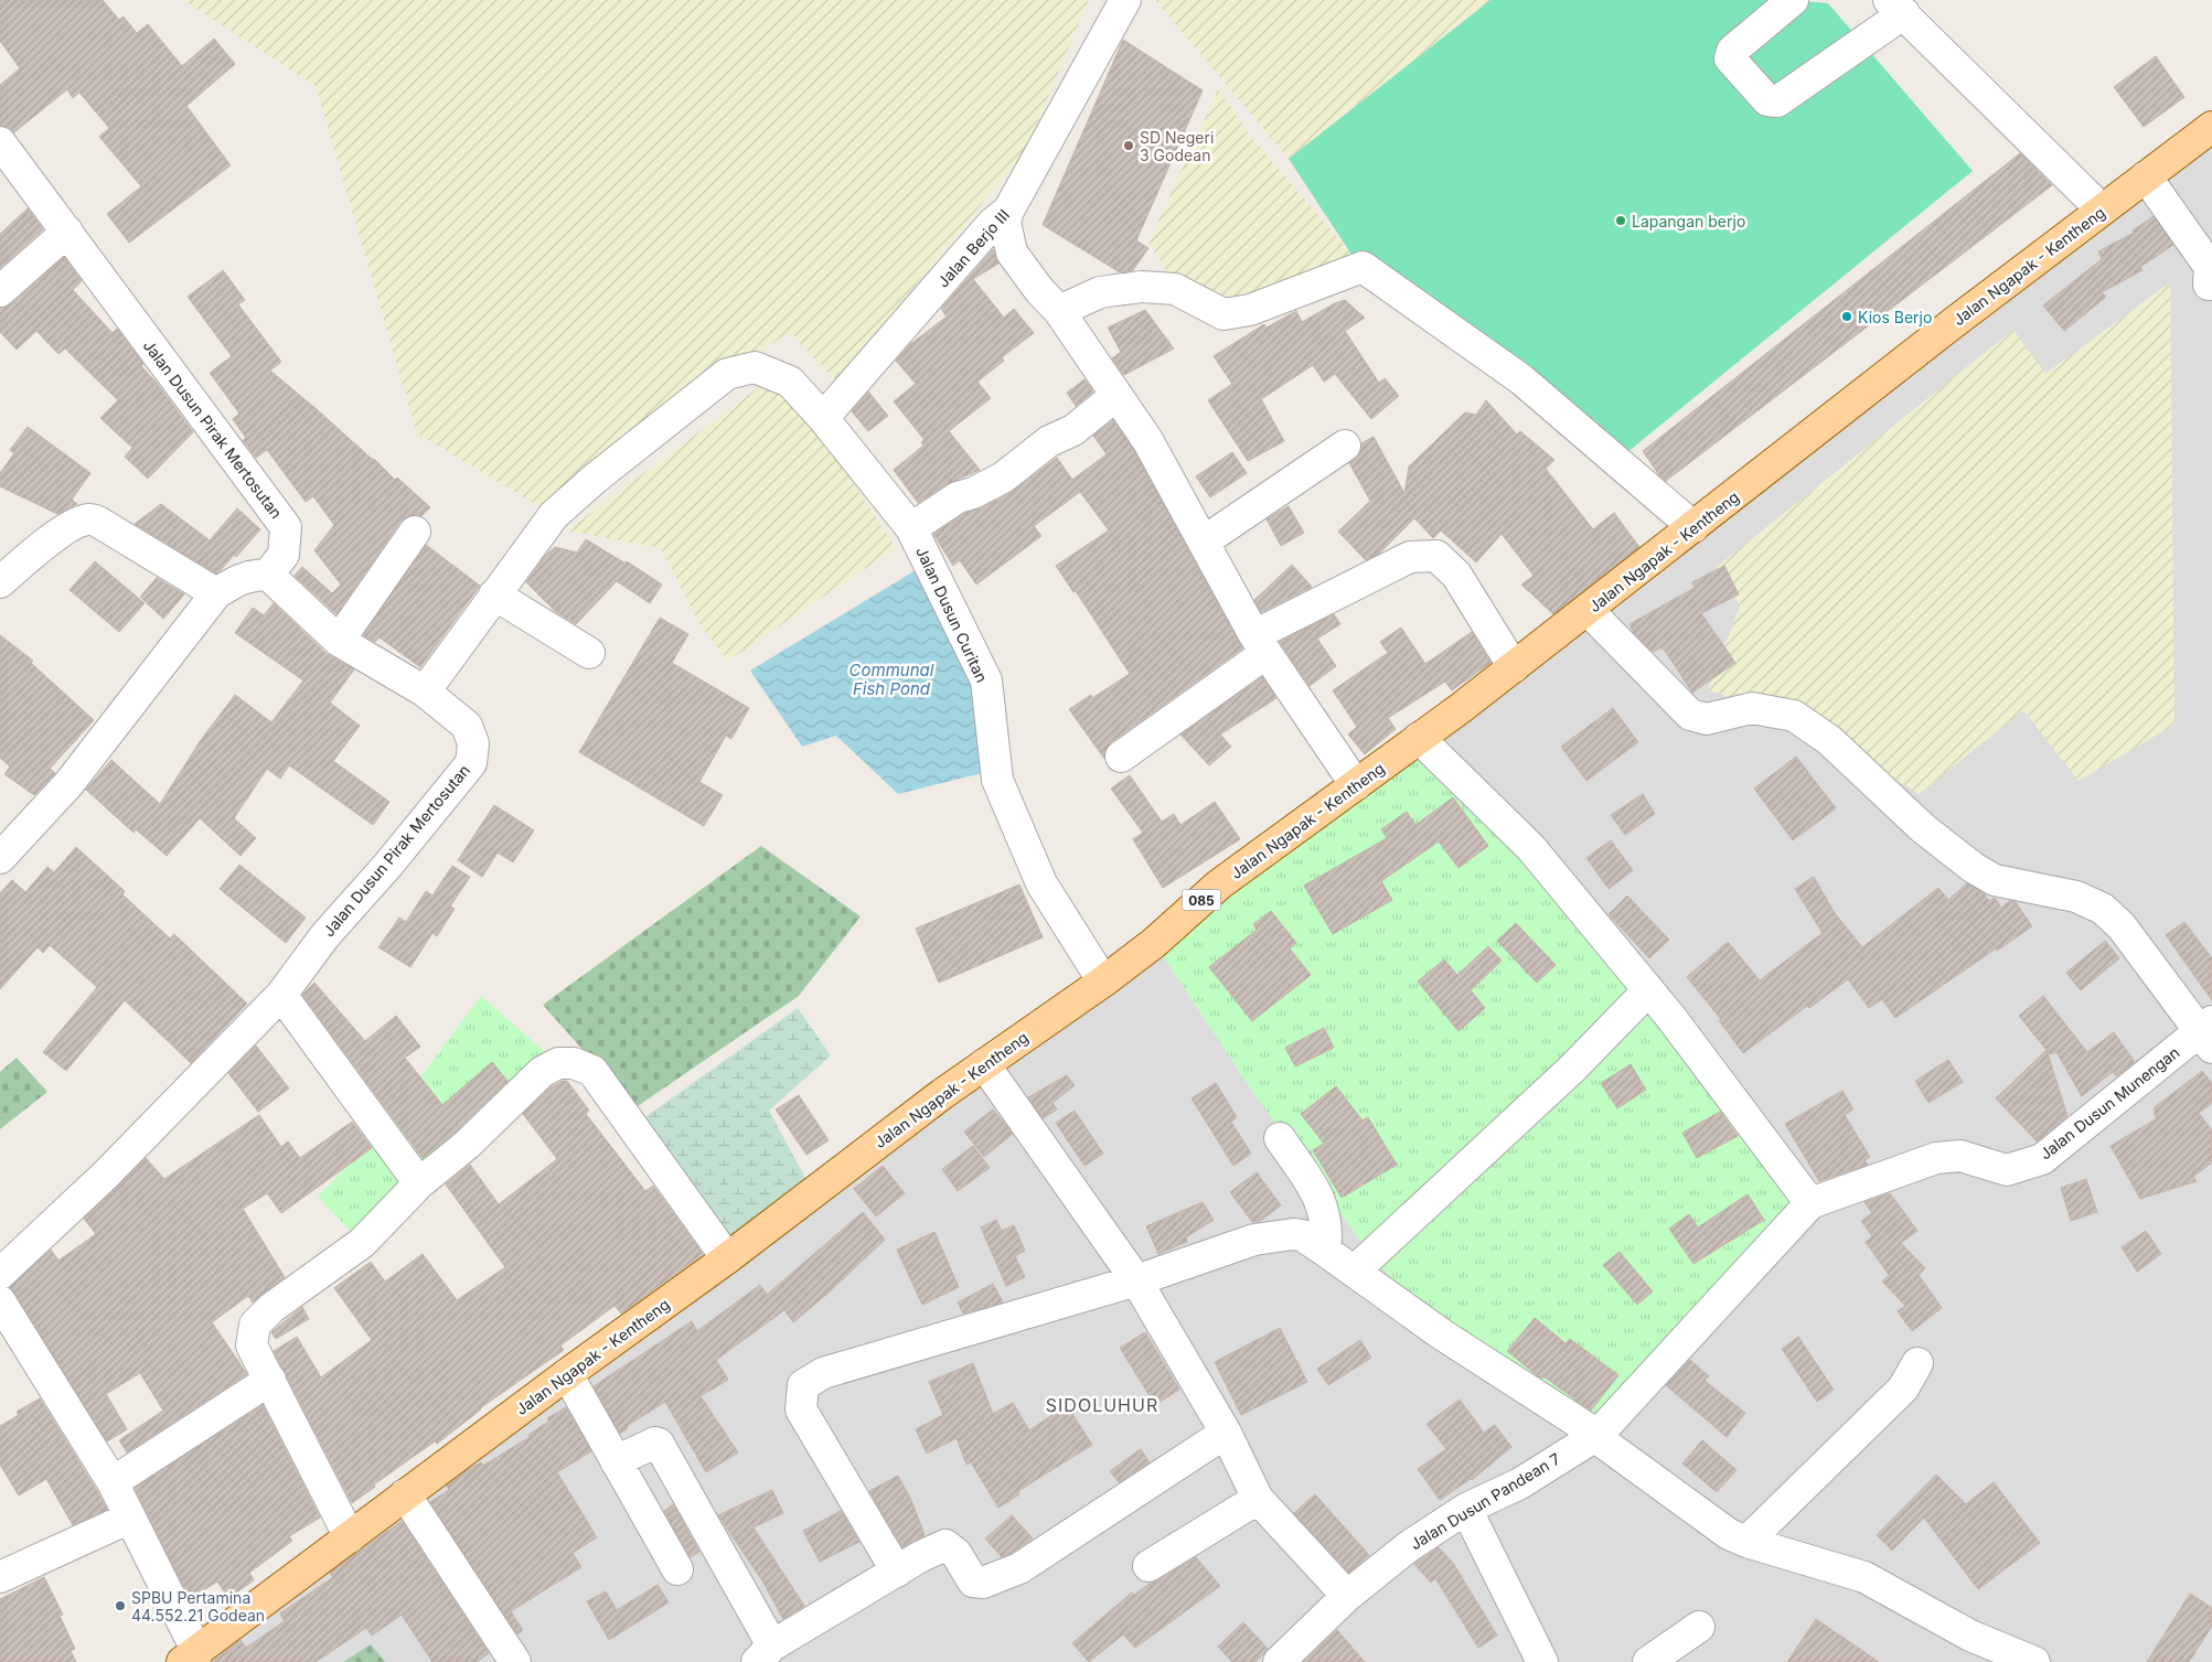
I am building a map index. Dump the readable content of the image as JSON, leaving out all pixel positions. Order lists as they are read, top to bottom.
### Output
{
  "streets": {
    "main road": ["Jalan Ngapak - Kentheng", "085"],
    "street": [
      "Jalan Berjo III",
      "Jalan Dusun Pirak Mertosutan",
      "Jalan Dusun Curitan",
      "Jalan Dusun Munengan",
      "Jalan Dusun Pandean 7"
    ]
  },
  "crossings": [
    ["Jalan Berjo III", "Jalan Dusun Curitan"],
    ["Jalan Ngapak - Kentheng", "Jalan Dusun Curitan"],
    ["Jalan Dusun Pirak Mertosutan", "Jalan Dusun Curitan"],
    ["Jalan Dusun Munengan", "Jalan Dusun Pandean 7"]
  ],
  "districts": ["SIDOLUHUR"],
  "water": ["Communal Fish Pond"],
  "places": [
    "SD Negeri 3 Godean",
    "Lapangan berjo",
    "Kios Berjo",
    "SPBU Pertamina 44.552.21 Godean"
  ]
}
